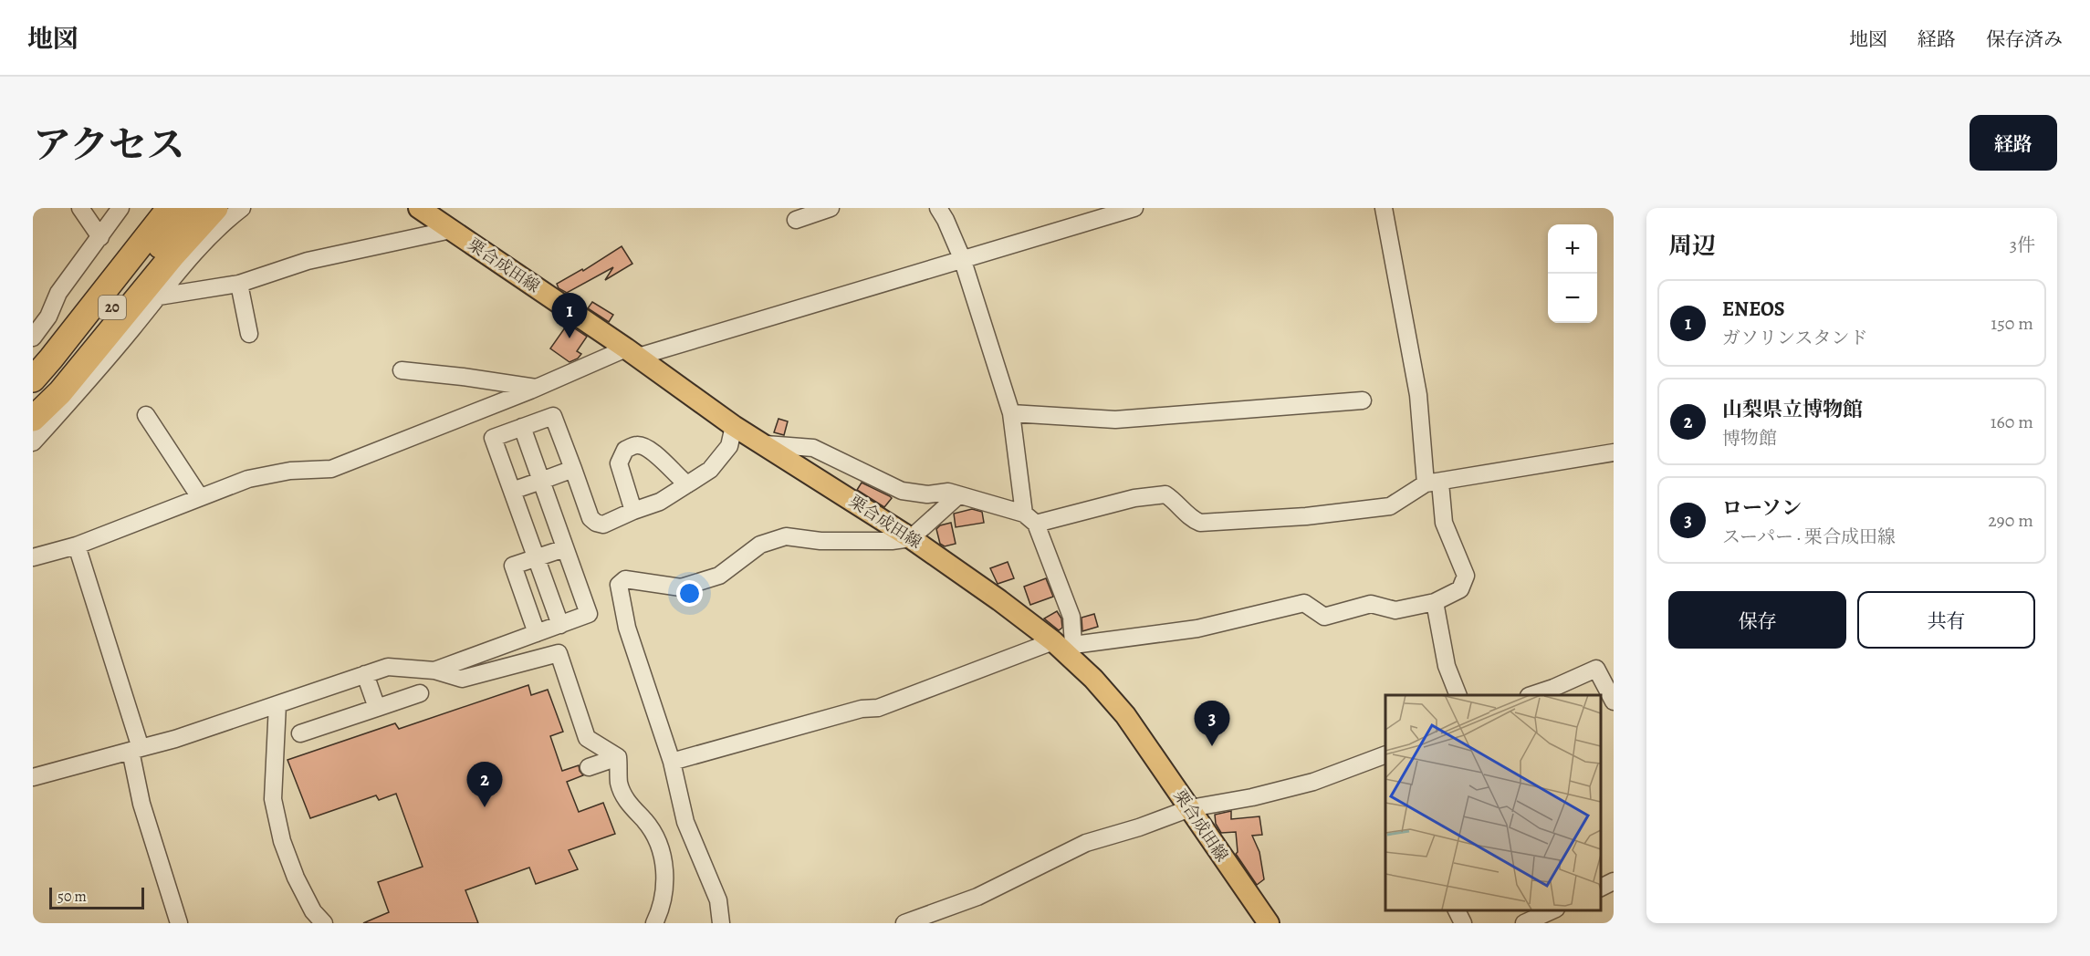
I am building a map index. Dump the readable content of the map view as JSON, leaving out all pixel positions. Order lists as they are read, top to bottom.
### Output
{
  "streets": {
    "highway": ["20"],
    "main road": ["栗合成田線"]
  },
  "scale_bar": "50 m",
  "page": {
    "header": "地図",
    "nav": ["地図", "経路", "保存済み"],
    "title": "アクセス",
    "buttons": [
      "経路",
      ["保存", "共有"]
    ],
    "heading": ["周辺", "3件"],
    "map_buttons": ["+", "−"],
    "list": [
      {
        "mark": "1",
        "name": "ENEOS",
        "note": "ガソリンスタンド",
        "value": "150 m"
      },
      {
        "mark": "2",
        "name": "山梨県立博物館",
        "note": "博物館",
        "value": "160 m"
      },
      {
        "mark": "3",
        "name": "ローソン",
        "note": "スーパー · 栗合成田線",
        "value": "290 m"
      }
    ],
    "pins": ["1", "3", "2"],
    "scale": "50 m"
  }
}
